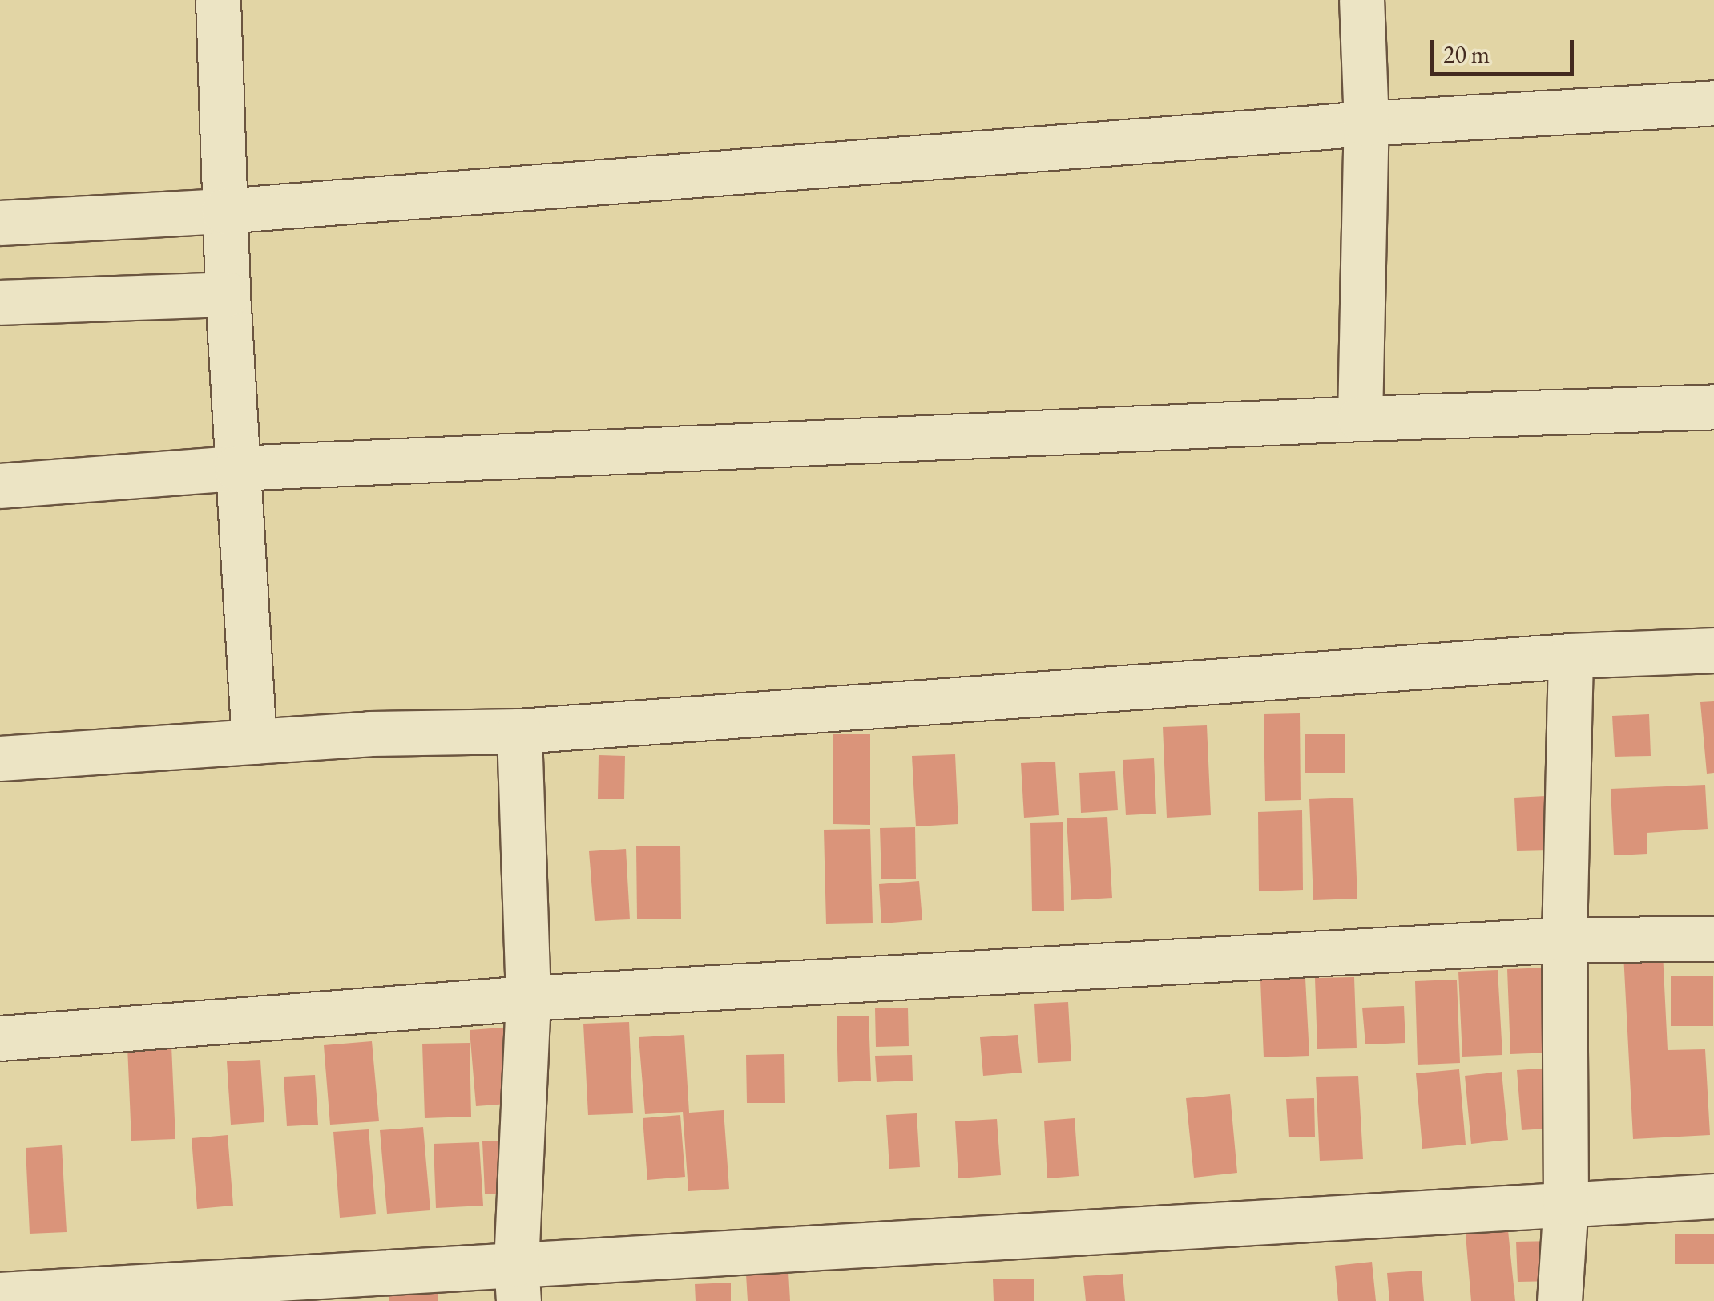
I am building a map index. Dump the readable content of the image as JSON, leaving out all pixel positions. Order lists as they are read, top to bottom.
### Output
{
  "scale_bar": "20 m"
}
